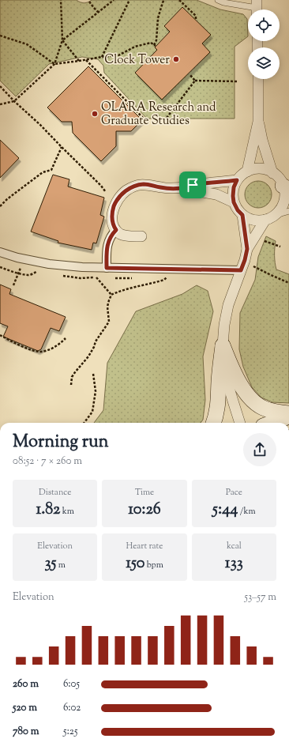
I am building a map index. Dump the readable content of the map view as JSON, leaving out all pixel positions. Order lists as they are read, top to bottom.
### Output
{
  "places": ["Clock Tower", "OLARA Research and Graduate Studies"],
  "page": {
    "heading": ["Morning run", "08:52 · 7 × 260 m"],
    "stats": [
      ["Distance", "1.82 km"],
      ["Time", "10:26"],
      ["Pace", "5:44 /km"],
      ["Elevation", "35 m"],
      ["Heart rate", "150 bpm"],
      ["kcal", "133"]
    ],
    "chart": ["Elevation", "53–57 m"],
    "list": [
      {
        "name": "260 m",
        "note": "6:05"
      },
      {
        "name": "520 m",
        "note": "6:02"
      },
      {
        "name": "780 m",
        "note": "5:25"
      }
    ]
  }
}
